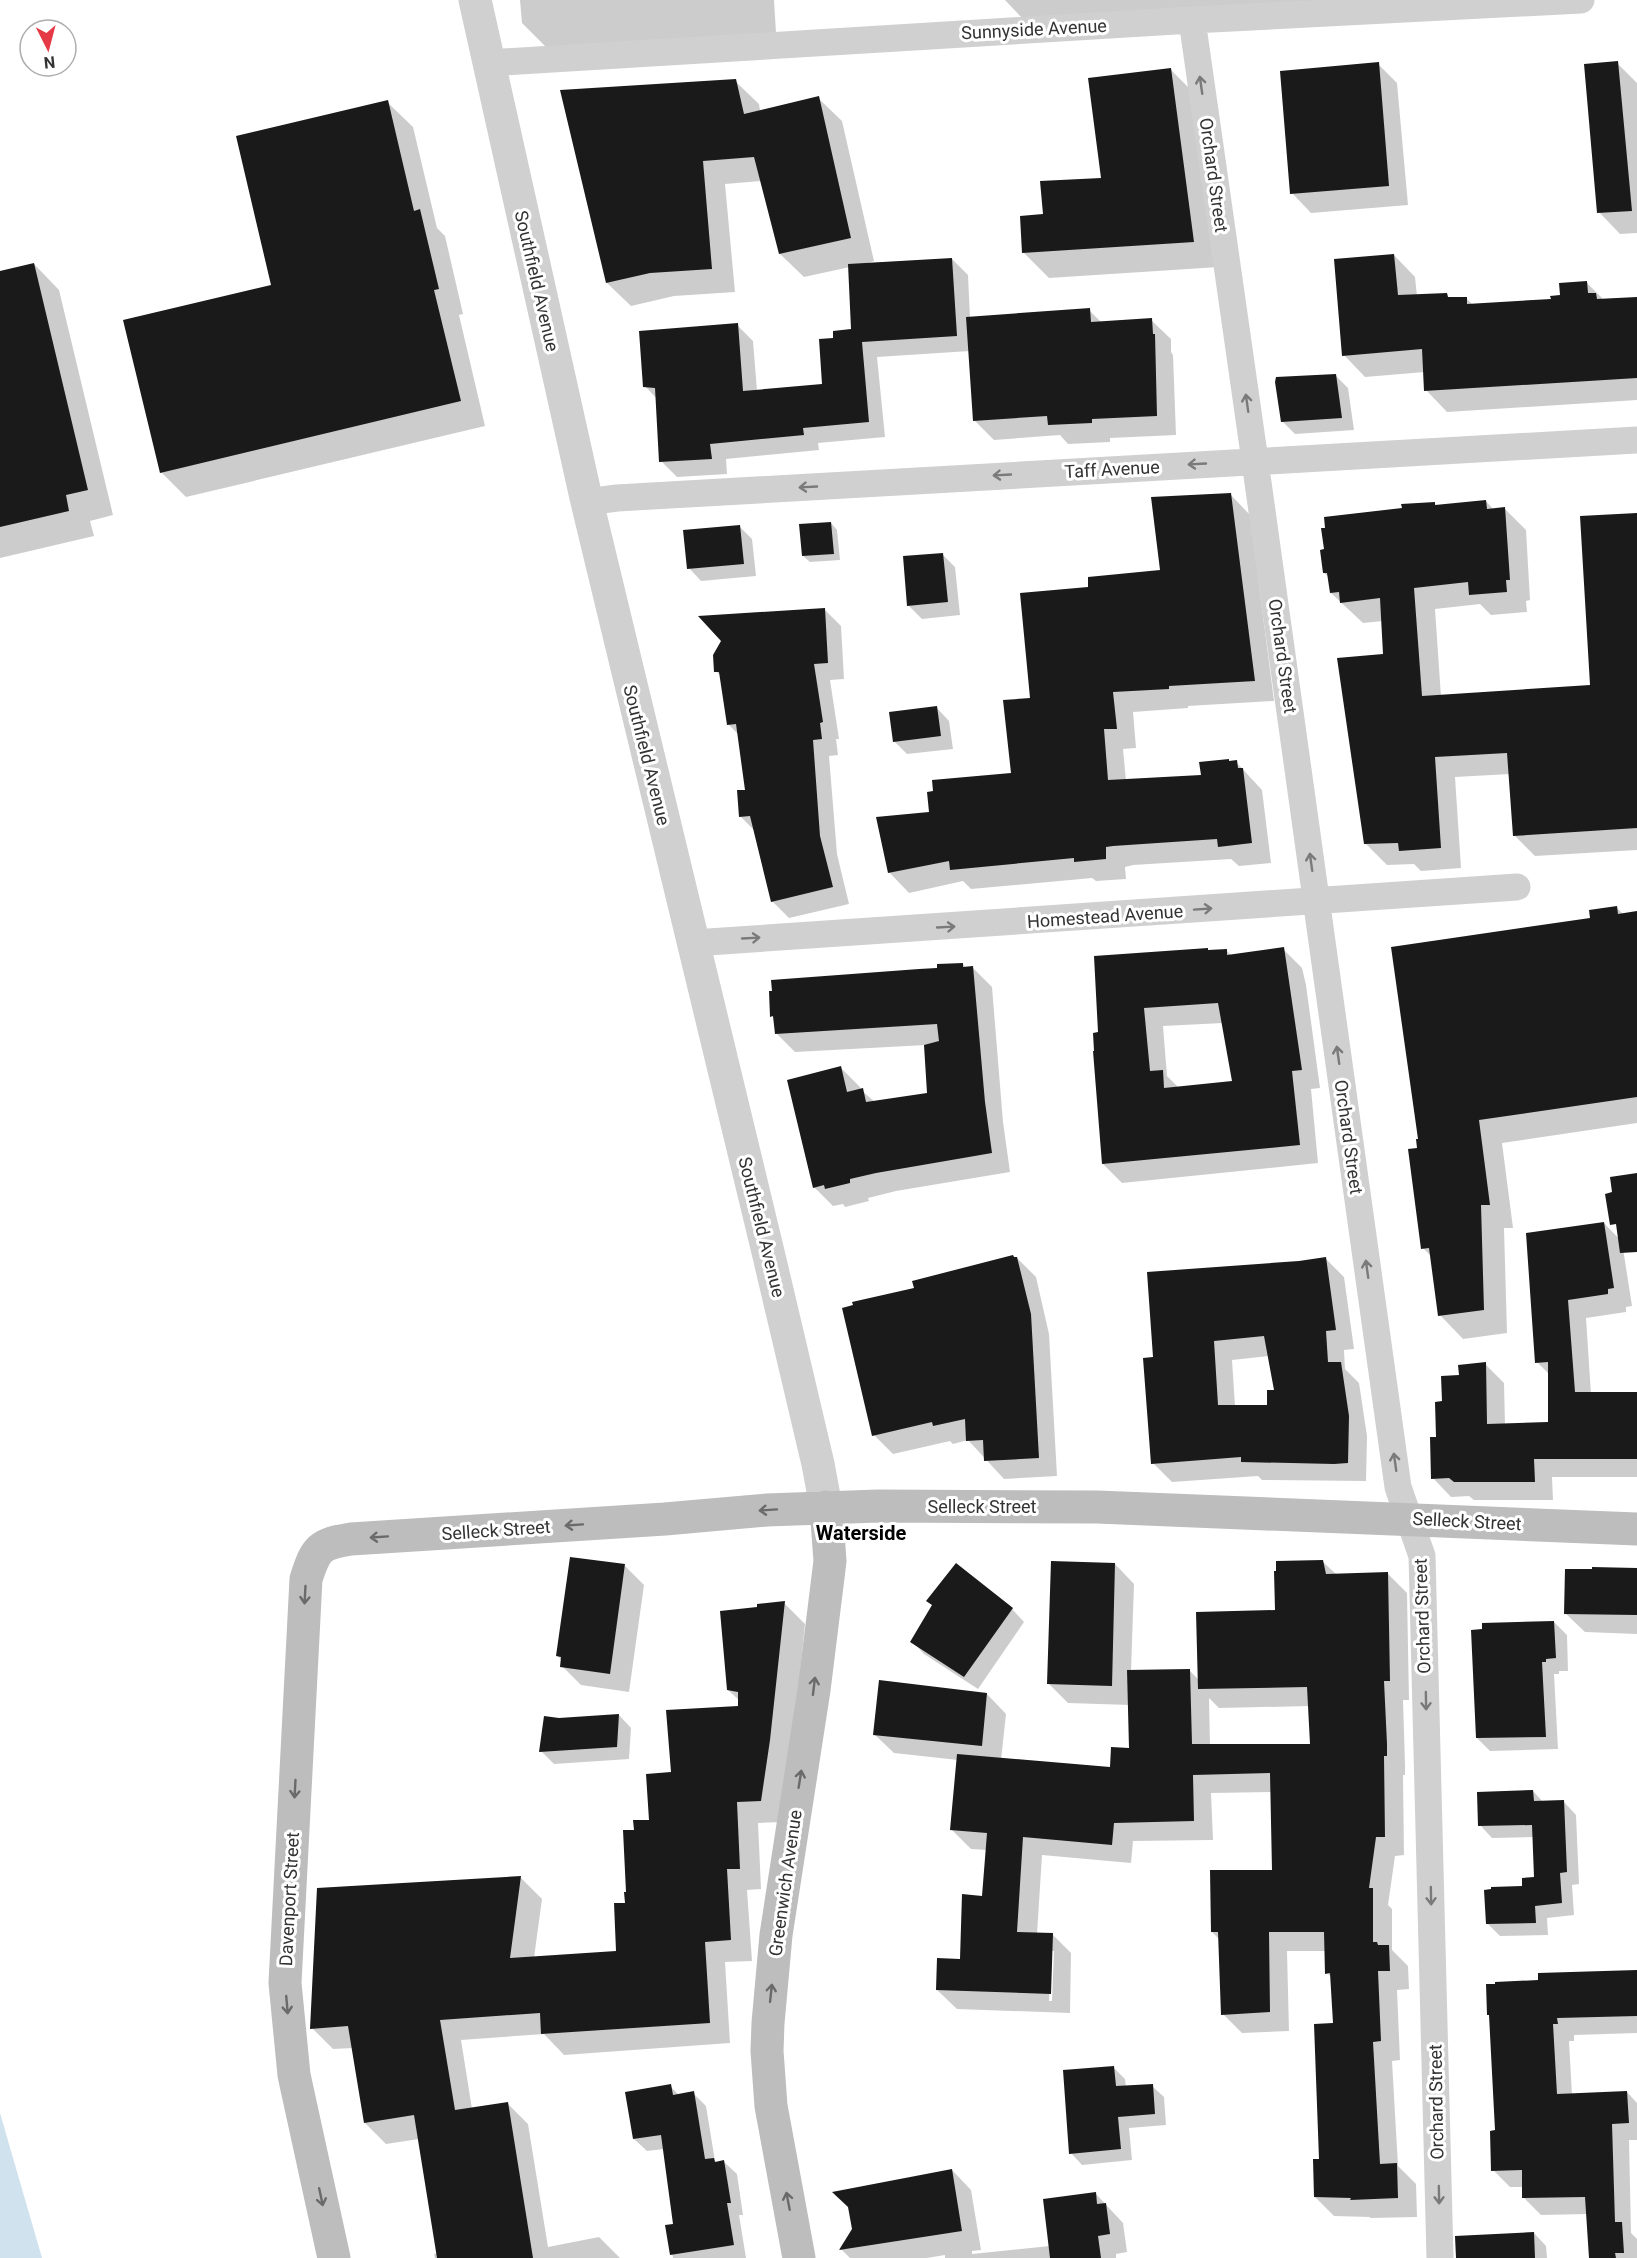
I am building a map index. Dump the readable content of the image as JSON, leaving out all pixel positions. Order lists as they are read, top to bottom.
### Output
{
  "streets": {
    "main road": ["Selleck Street", "Greenwich Avenue", "Davenport Street"],
    "street": [
      "Sunnyside Avenue",
      "Orchard Street",
      "Southfield Avenue",
      "Taff Avenue",
      "Homestead Avenue"
    ]
  },
  "crossings": [
    ["Sunnyside Avenue", "Orchard Street"],
    ["Sunnyside Avenue", "Southfield Avenue"],
    ["Orchard Street", "Taff Avenue"],
    ["Orchard Street", "Homestead Avenue"],
    ["Orchard Street", "Selleck Street"],
    ["Southfield Avenue", "Taff Avenue"],
    ["Southfield Avenue", "Homestead Avenue"],
    ["Southfield Avenue", "Selleck Street"],
    ["Southfield Avenue", "Greenwich Avenue"],
    ["Selleck Street", "Greenwich Avenue"],
    ["Selleck Street", "Davenport Street"]
  ],
  "one_way": [
    "Taff Avenue",
    "Homestead Avenue",
    "Selleck Street",
    "Greenwich Avenue",
    "Davenport Street"
  ],
  "districts": ["Waterside"],
  "north": "bottom"
}
